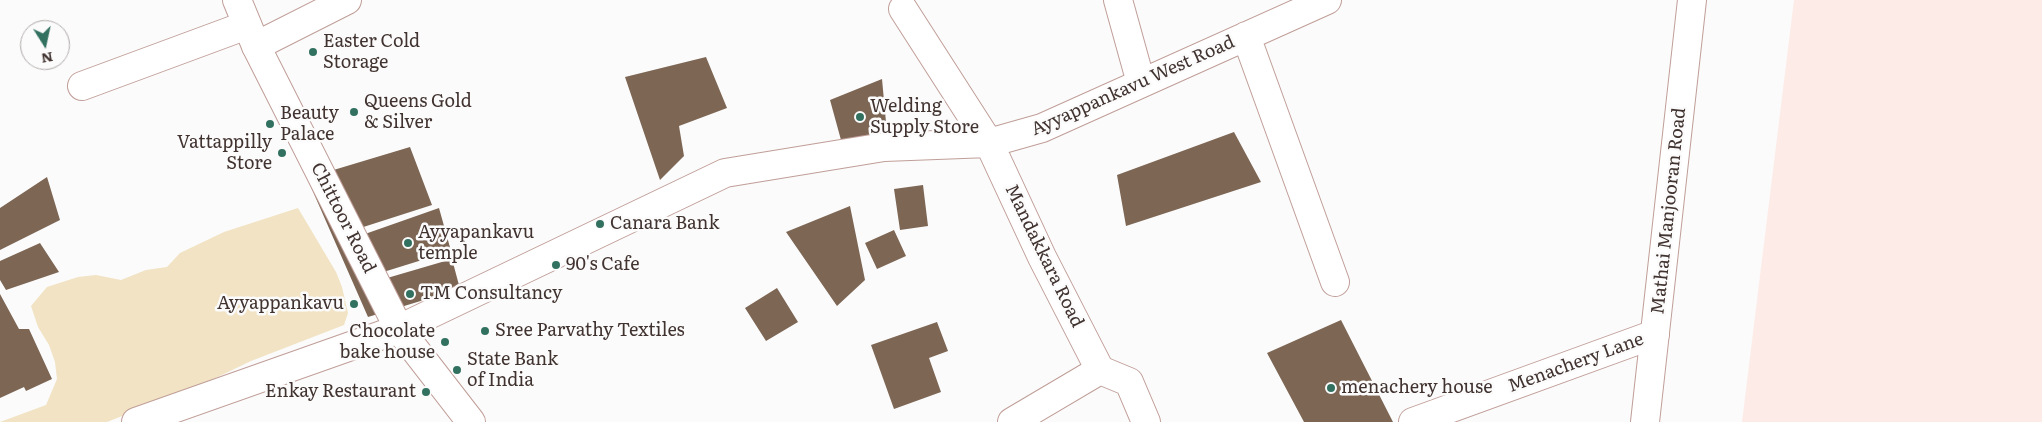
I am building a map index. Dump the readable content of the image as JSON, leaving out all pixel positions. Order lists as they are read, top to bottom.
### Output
{
  "streets": {
    "street": [
      "Ayyappankavu West Road",
      "Mathai Manjooran Road",
      "Chittoor Road",
      "Mandakkara Road",
      "Menachery Lane"
    ]
  },
  "crossings": [
    ["Ayyappankavu West Road", "Chittoor Road"],
    ["Ayyappankavu West Road", "Mandakkara Road"],
    ["Mathai Manjooran Road", "Menachery Lane"]
  ],
  "places": [
    "Easter Cold Storage",
    "Queens Gold & Silver",
    "Welding Supply Store",
    "Beauty Palace",
    "Vattappilly Store",
    "Canara Bank",
    "Ayyapankavu temple",
    "90's Cafe",
    "TM Consultancy",
    "Ayyappankavu",
    "Sree Parvathy Textiles",
    "Chocolate bake house",
    "State Bank of India",
    "menachery house",
    "Enkay Restaurant"
  ],
  "north": "bottom"
}
